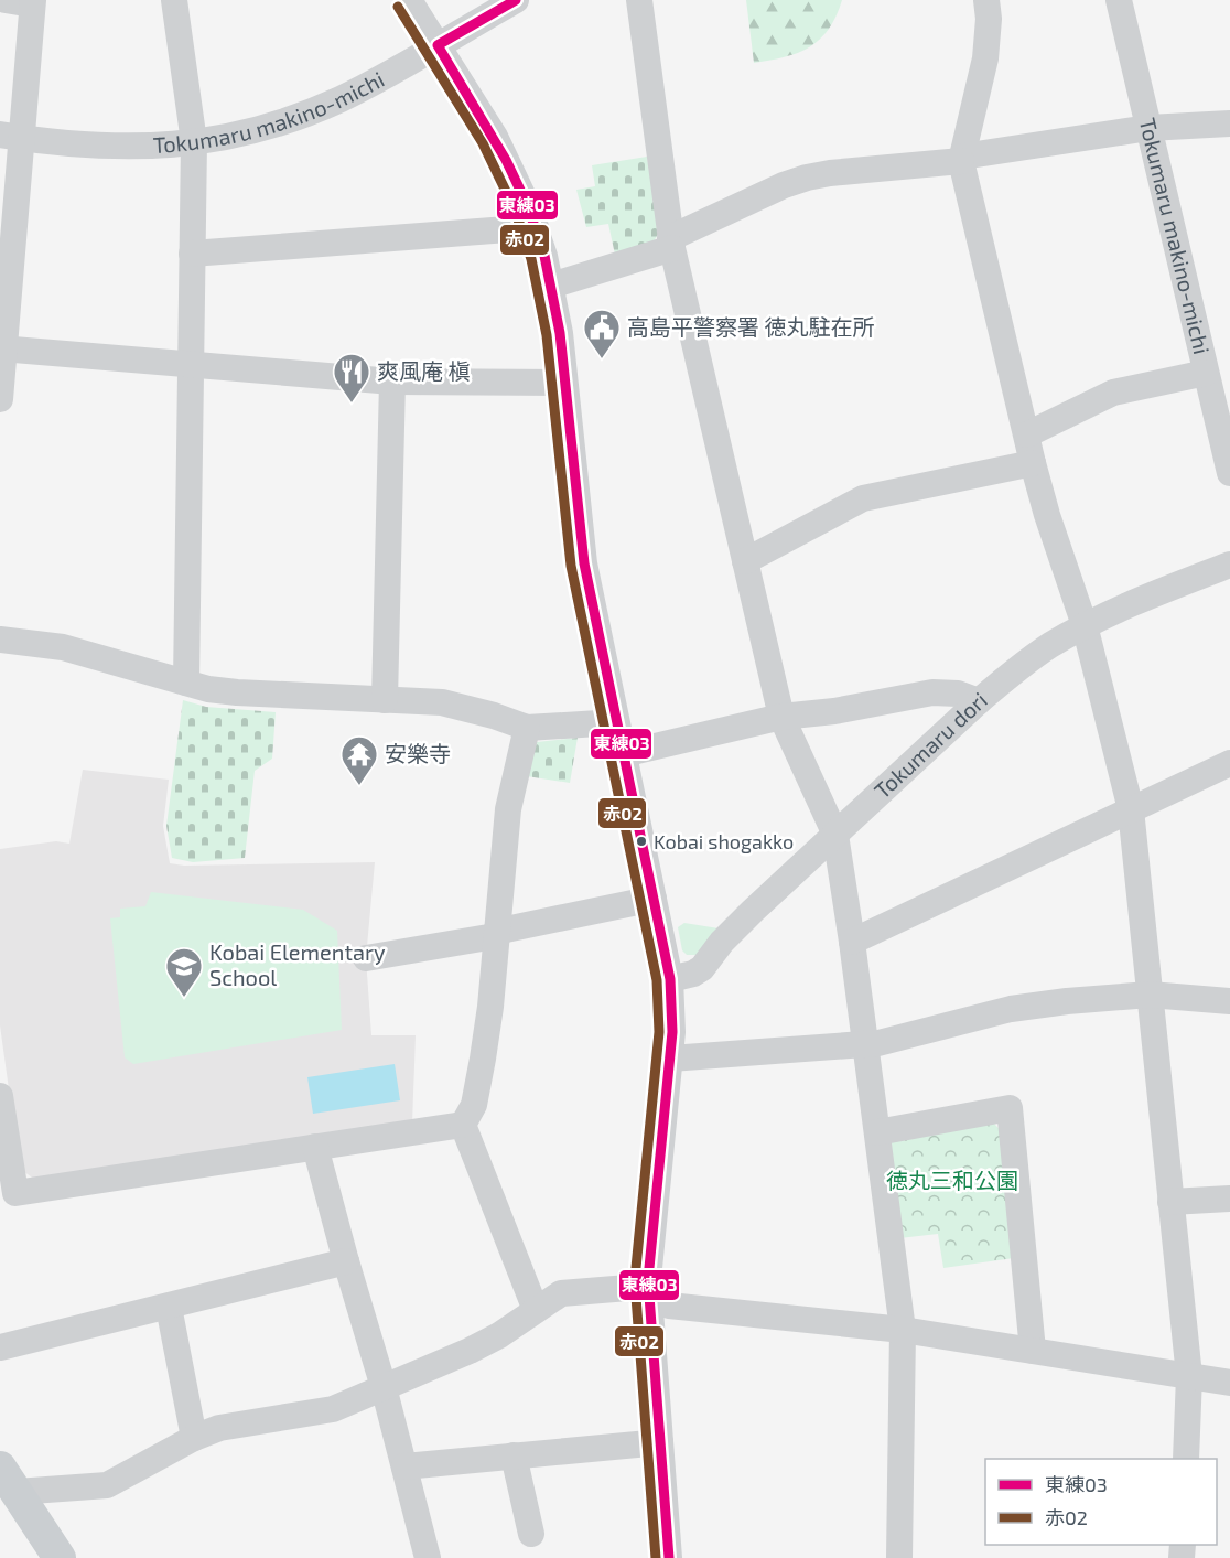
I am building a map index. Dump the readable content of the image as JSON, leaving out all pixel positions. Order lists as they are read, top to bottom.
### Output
{
  "streets": {
    "street": ["Tokumaru makino-michi", "Tokumaru dori"]
  },
  "parks": ["徳丸三和公園"],
  "places": {
    "public building": ["高島平警察署 徳丸駐在所"],
    "restaurant": ["爽風庵 槇"],
    "temple": ["安樂寺"],
    "other": ["Kobai shogakko"],
    "school or university": ["Kobai Elementary School"]
  },
  "lines": ["transit line 東練03", "transit line 赤02"],
  "legend": ["東練03", "赤02"]
}
